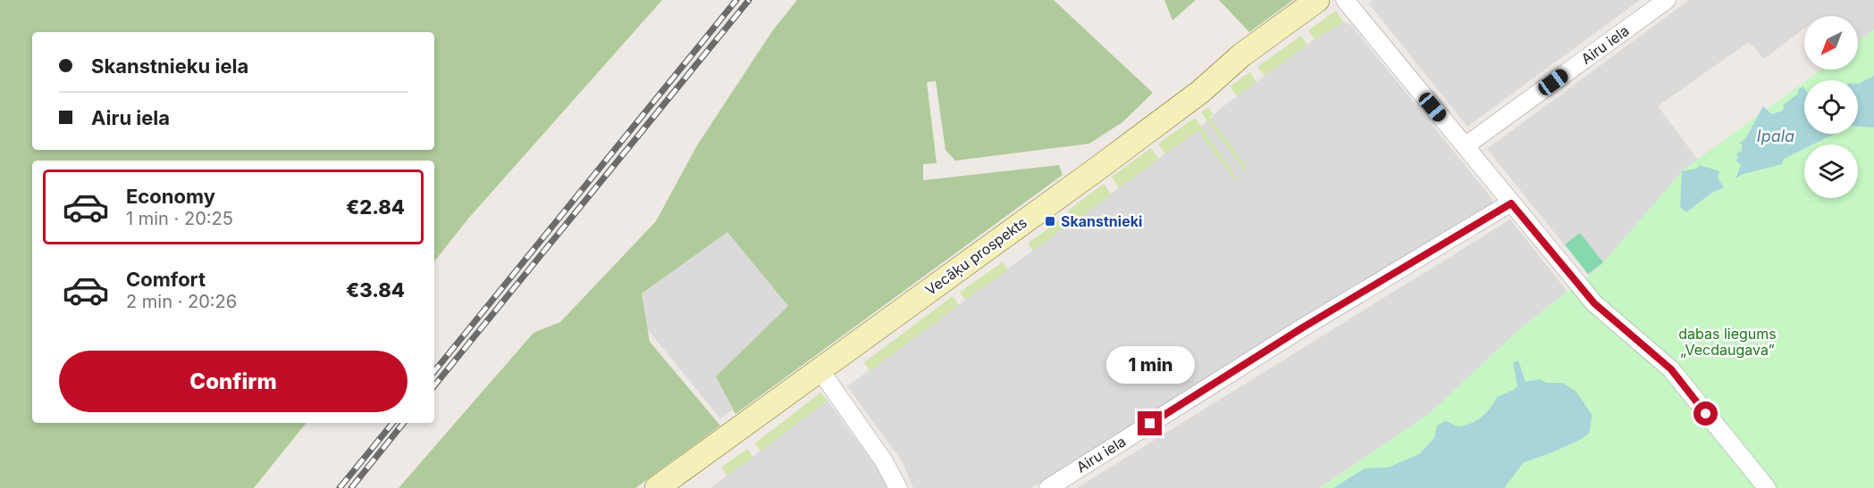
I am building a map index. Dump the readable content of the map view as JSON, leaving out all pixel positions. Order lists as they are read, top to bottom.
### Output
{
  "streets": {
    "main road": ["Vecāķu prospekts"],
    "street": ["Airu iela"]
  },
  "water": ["Ipala"],
  "parks": ["dabas liegums „Vecdaugava”"],
  "places": {
    "transit": ["Skanstnieki"]
  },
  "north": "bottom left",
  "page": {
    "banner": ["Skanstnieku iela", "Airu iela"],
    "list": [
      {
        "name": "Economy",
        "note": "1 min · 20:25",
        "value": "€2.84"
      },
      {
        "name": "Comfort",
        "note": "2 min · 20:26",
        "value": "€3.84"
      }
    ],
    "buttons": "Confirm",
    "bubble": "1 min"
  }
}
